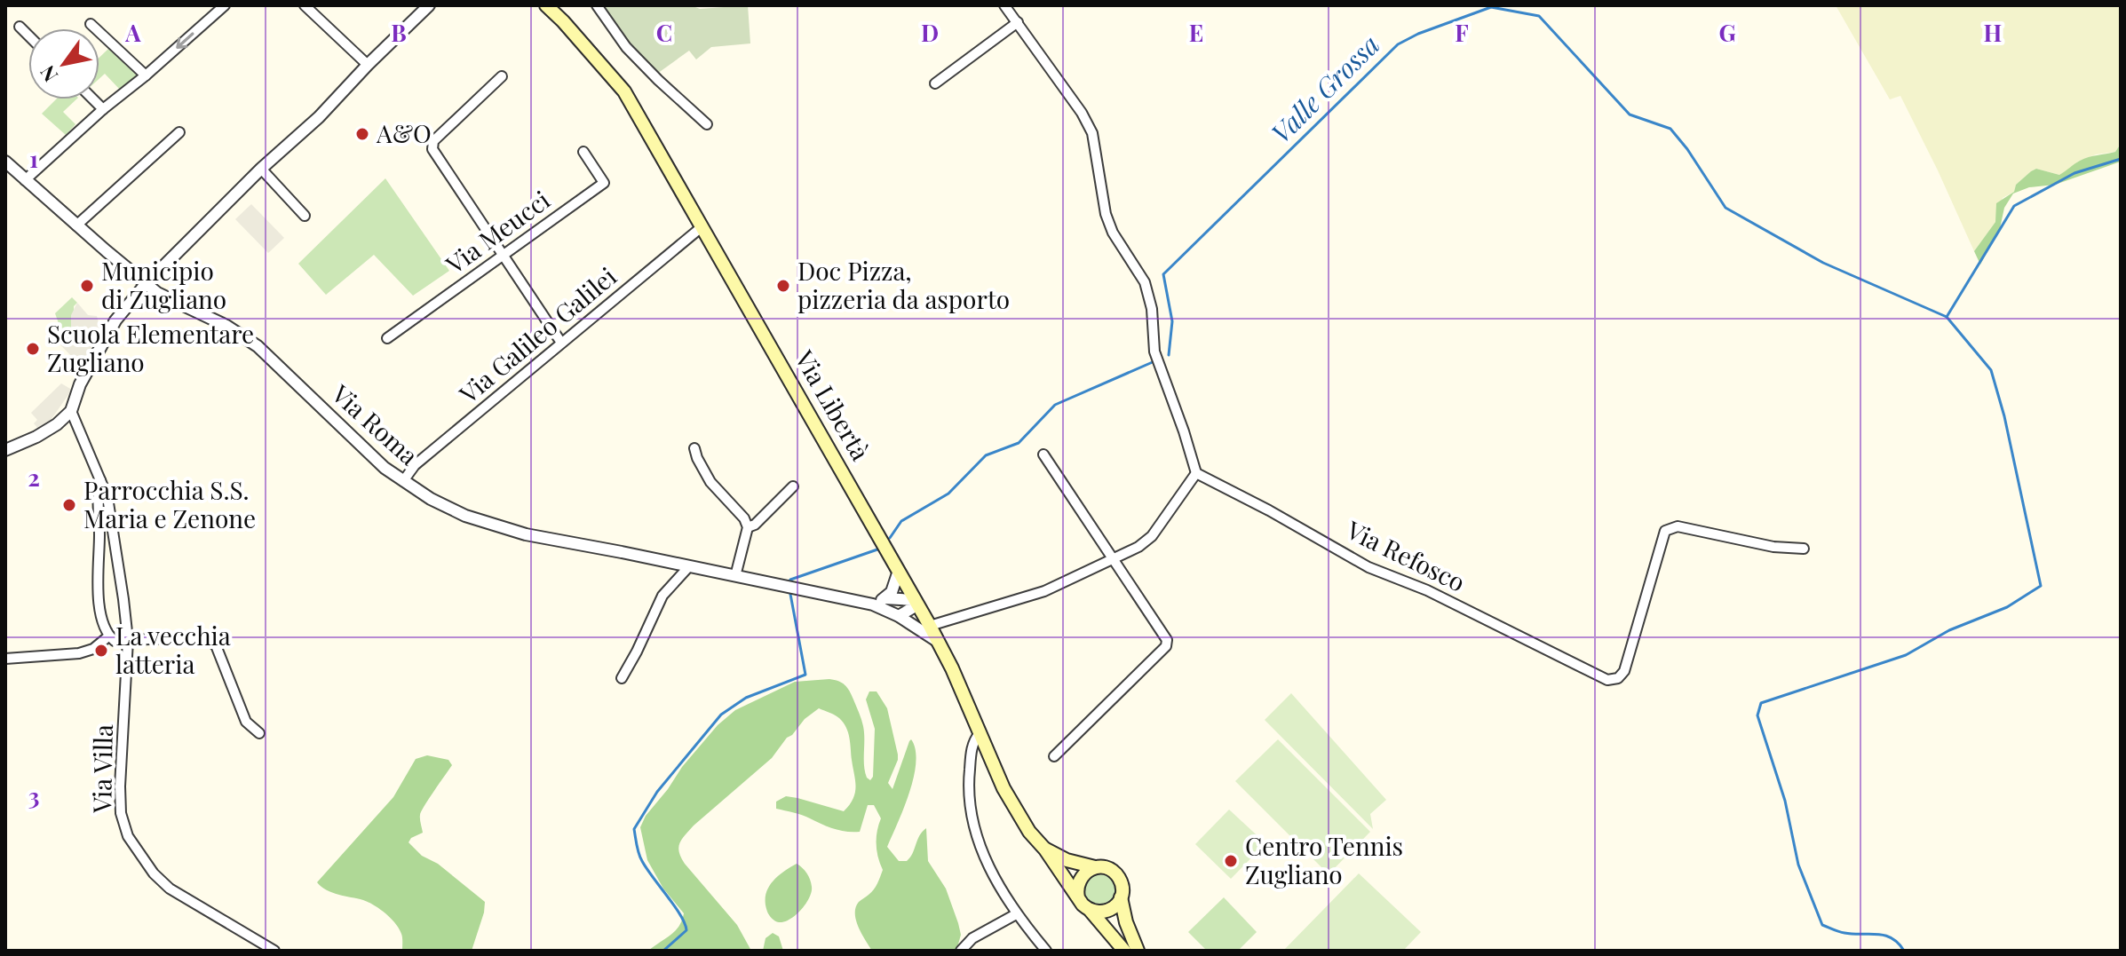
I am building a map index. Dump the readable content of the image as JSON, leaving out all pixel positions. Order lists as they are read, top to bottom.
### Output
{
  "streets": {
    "main road": ["Via Libertà"],
    "street": [
      "Via Meucci",
      "Via Galileo Galilei",
      "Via Roma",
      "Via Refosco",
      "Via Villa"
    ]
  },
  "crossings": [
    ["Via Galileo Galilei", "Via Libertà"],
    ["Via Galileo Galilei", "Via Roma"],
    ["Via Libertà", "Via Roma"]
  ],
  "water": ["Valle Grossa"],
  "places": [
    "A&O",
    "Municipio di Zugliano",
    "Doc Pizza, pizzeria da asporto",
    "Scuola Elementare Zugliano",
    "Parrocchia S.S. Maria e Zenone",
    "La vecchia latteria",
    "Centro Tennis Zugliano"
  ],
  "north": "bottom left",
  "grid": {
    "columns": [
      "A",
      "B",
      "C",
      "D",
      "E",
      "F",
      "G",
      "H"
    ],
    "rows": ["1", "2", "3"]
  }
}
